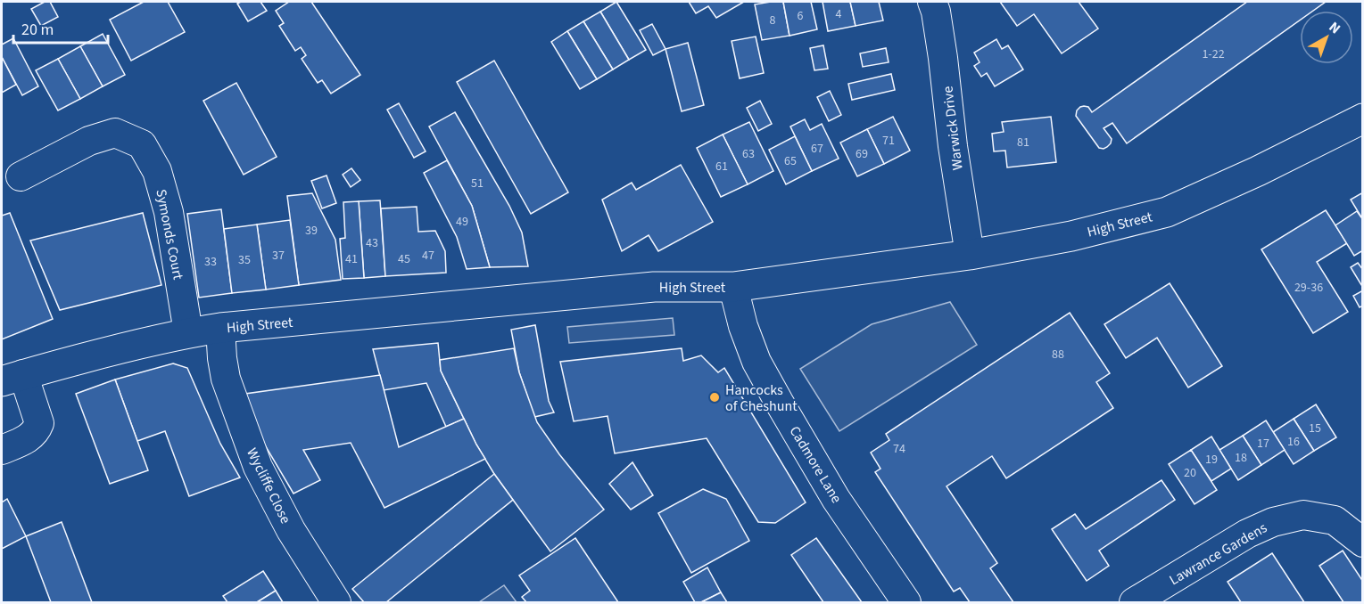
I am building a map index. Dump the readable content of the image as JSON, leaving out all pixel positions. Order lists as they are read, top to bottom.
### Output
{
  "streets": {
    "main road": ["High Street"],
    "street": [
      "Warwick Drive",
      "Symonds Court",
      "Cadmore Lane",
      "Wycliffe Close",
      "Lawrance Gardens"
    ]
  },
  "crossings": [
    ["Warwick Drive", "High Street"],
    ["High Street", "Symonds Court"],
    ["High Street", "Cadmore Lane"],
    ["High Street", "Wycliffe Close"]
  ],
  "places": ["Hancocks of Cheshunt"],
  "house_numbers": [
    "4",
    "6",
    "8",
    "1-22",
    "71",
    "81",
    "67",
    "63",
    "69",
    "65",
    "61",
    "51",
    "49",
    "39",
    "43",
    "37",
    "47",
    "41",
    "45",
    "35",
    "33",
    "29-36",
    "88",
    "15",
    "16",
    "17",
    "74",
    "18",
    "19",
    "20"
  ],
  "scale_bar": "20 m",
  "north": "top right"
}
